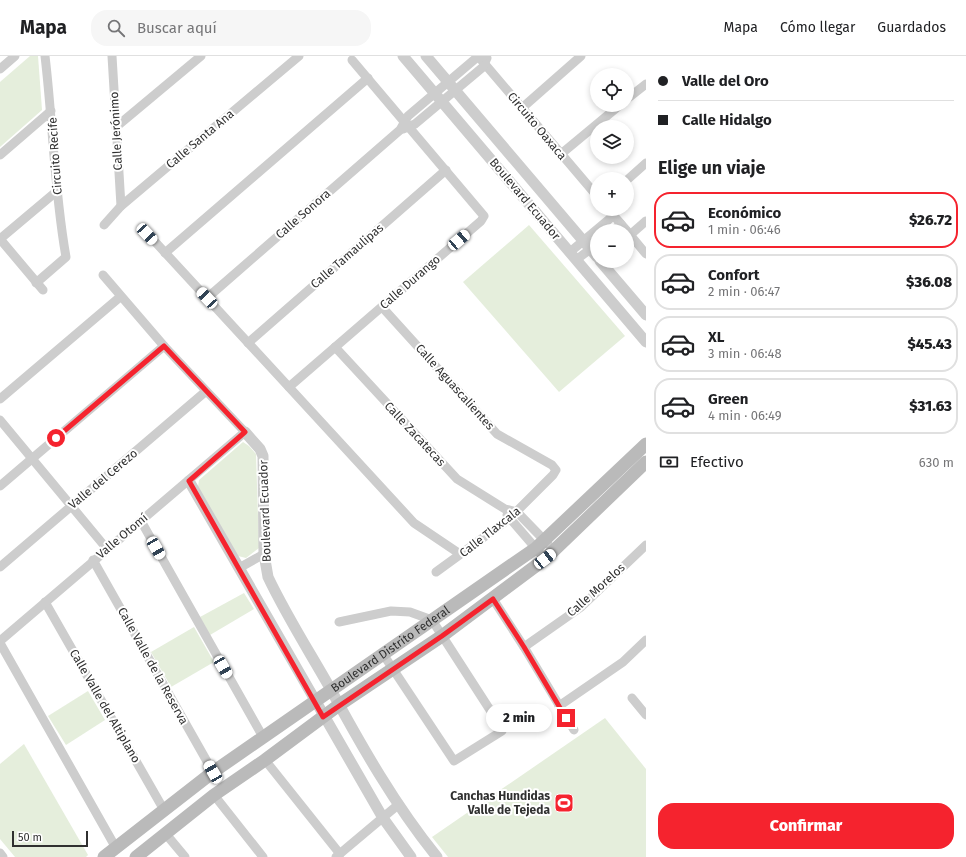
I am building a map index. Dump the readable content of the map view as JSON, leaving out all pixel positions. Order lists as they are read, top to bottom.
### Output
{
  "streets": {
    "main road": ["Boulevard Distrito Federal"],
    "street": [
      "Circuito Oaxaca",
      "Calle Jerónimo",
      "Calle Santa Ana",
      "Circuito Recife",
      "Boulevard Ecuador",
      "Calle Sonora",
      "Calle Tamaulipas",
      "Calle Durango",
      "Calle Aguascalientes",
      "Calle Zacatecas",
      "Valle del Cerezo",
      "Calle Tlaxcala",
      "Valle Otomí",
      "Calle Morelos",
      "Calle Valle de la Reserva",
      "Calle Valle del Altiplano"
    ]
  },
  "crossings": [
    ["Circuito Oaxaca", "Calle Sonora"],
    ["Calle Jerónimo", "Calle Santa Ana"],
    ["Boulevard Ecuador", "Calle Sonora"],
    ["Boulevard Ecuador", "Valle del Cerezo"],
    ["Boulevard Ecuador", "Valle Otomí"],
    ["Boulevard Ecuador", "Boulevard Distrito Federal"],
    ["Calle Sonora", "Calle Durango"],
    ["Calle Tamaulipas", "Calle Durango"],
    ["Calle Durango", "Calle Aguascalientes"],
    ["Calle Durango", "Calle Zacatecas"],
    ["Calle Aguascalientes", "Calle Tlaxcala"],
    ["Calle Zacatecas", "Calle Tlaxcala"],
    ["Valle Otomí", "Calle Valle de la Reserva"],
    ["Valle Otomí", "Calle Valle del Altiplano"],
    ["Boulevard Distrito Federal", "Calle Valle de la Reserva"],
    ["Boulevard Distrito Federal", "Calle Valle del Altiplano"]
  ],
  "places": {
    "sports": ["Canchas Hundidas Valle de Tejeda"]
  },
  "scale_bar": "50 m",
  "page": {
    "header": "Mapa",
    "search": "Buscar aquí",
    "nav": ["Mapa", "Cómo llegar", "Guardados"],
    "banner": ["Valle del Oro", "Calle Hidalgo"],
    "map_buttons": ["+", "−"],
    "heading": "Elige un viaje",
    "list": [
      {
        "name": "Económico",
        "note": "1 min · 06:46",
        "value": "$26.72"
      },
      {
        "name": "Confort",
        "note": "2 min · 06:47",
        "value": "$36.08"
      },
      {
        "name": "XL",
        "note": "3 min · 06:48",
        "value": "$45.43"
      },
      {
        "name": "Green",
        "note": "4 min · 06:49",
        "value": "$31.63"
      }
    ],
    "pay": ["Efectivo", "630 m"],
    "bubble": "2 min",
    "buttons": "Confirmar",
    "scale": "50 m"
  }
}
